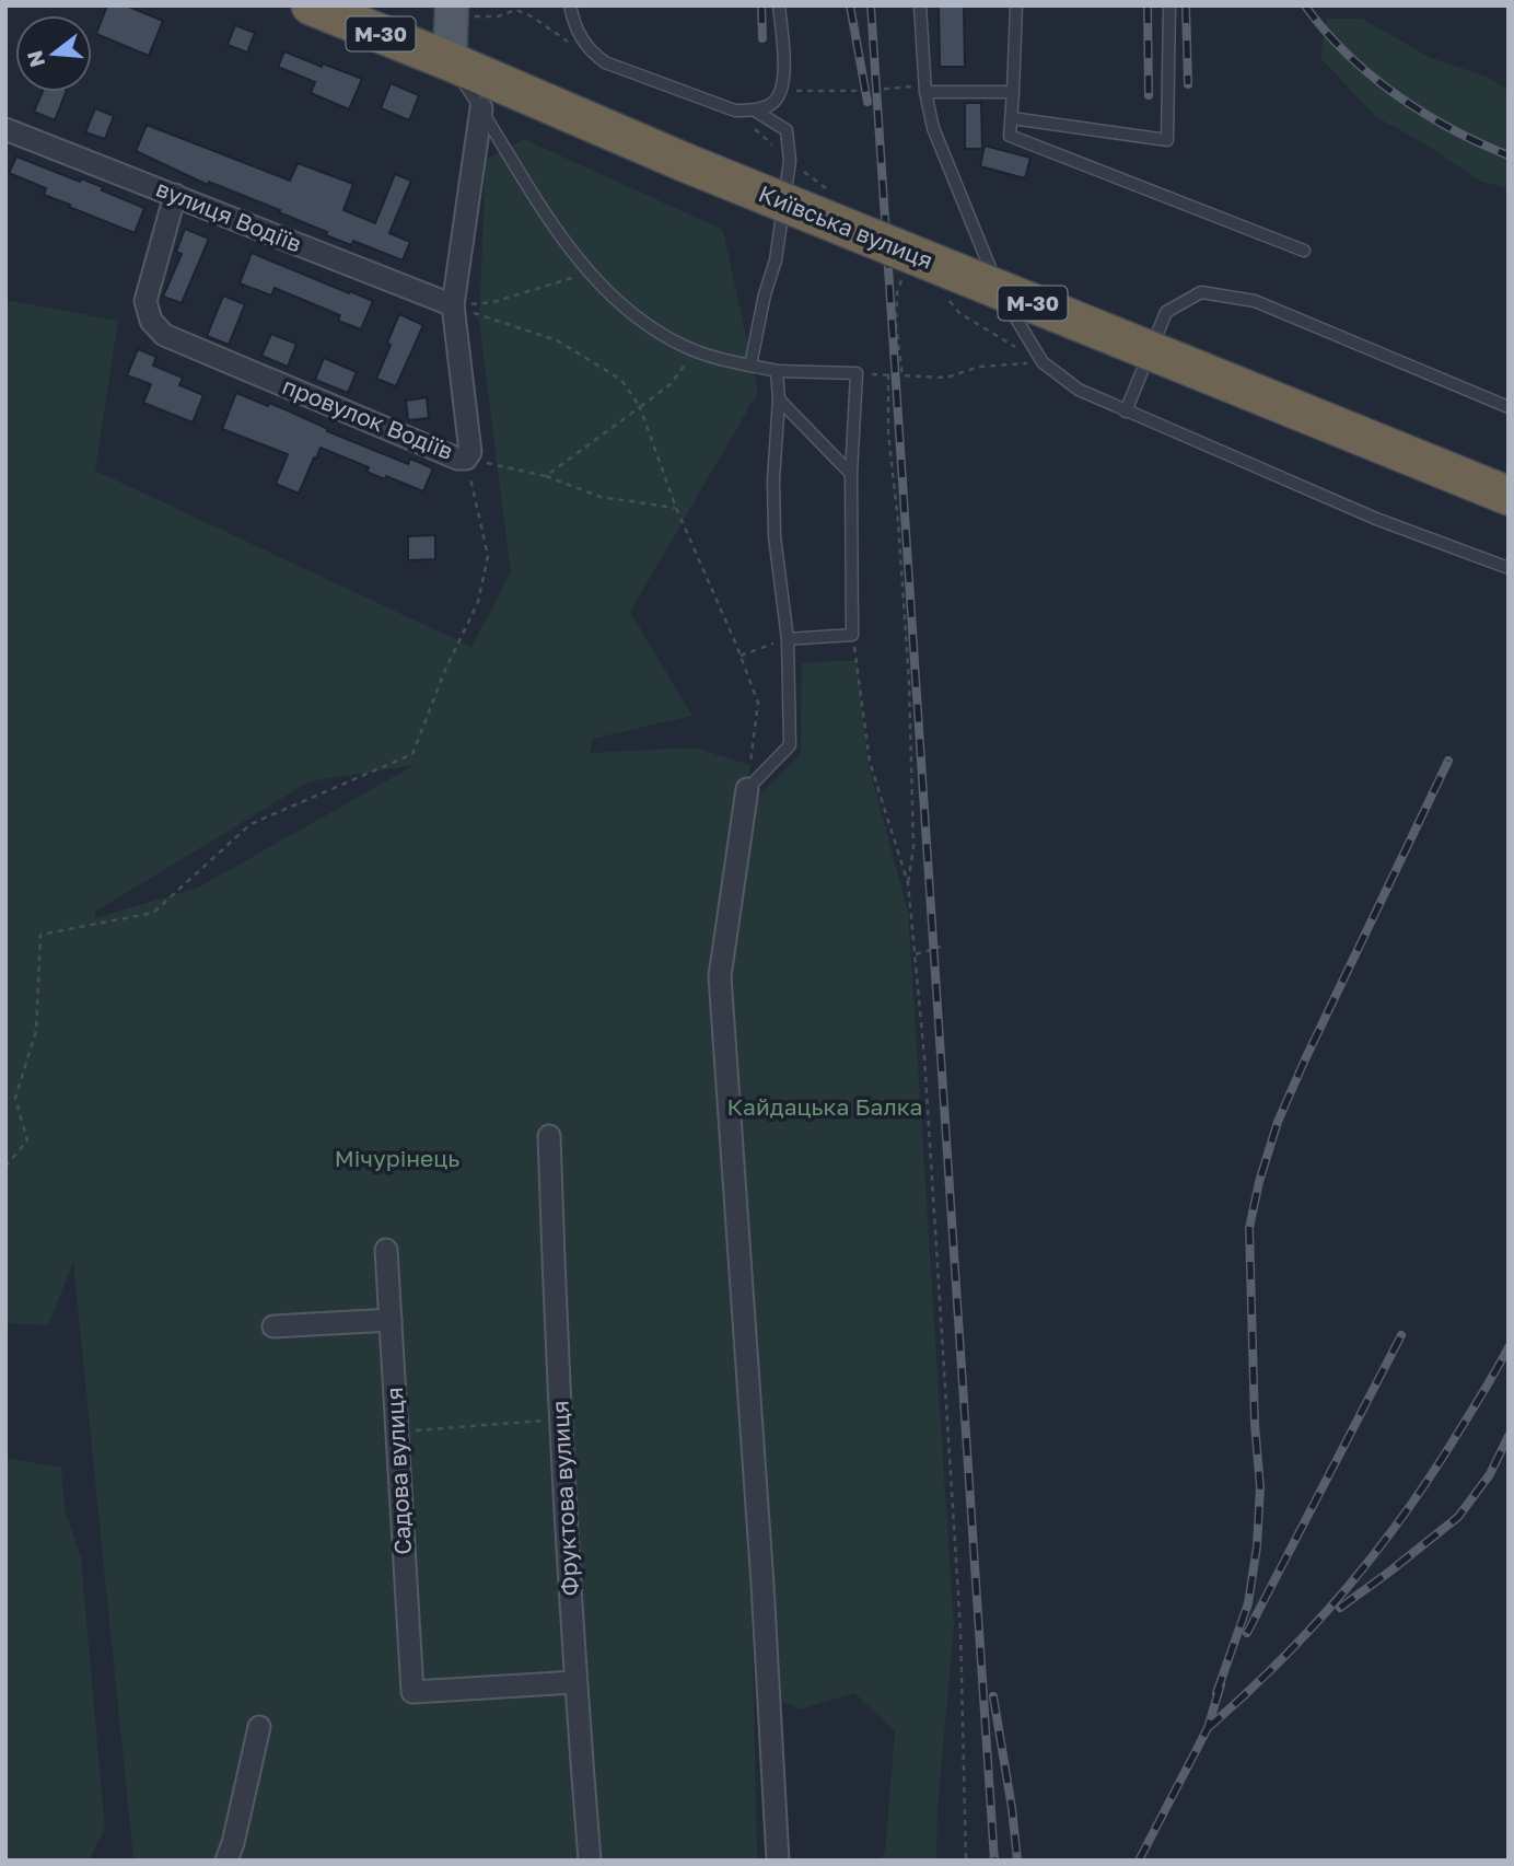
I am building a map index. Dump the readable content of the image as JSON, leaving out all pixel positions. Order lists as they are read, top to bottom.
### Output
{
  "streets": {
    "highway": ["М-30", "Київська вулиця"],
    "street": [
      "вулиця Водіїв",
      "провулок Водіїв",
      "Садова вулиця",
      "Фруктова вулиця"
    ]
  },
  "crossings": [
    ["вулиця Водіїв", "провулок Водіїв"],
    ["Садова вулиця", "Фруктова вулиця"]
  ],
  "parks": ["Кайдацька Балка", "Мічурінець"],
  "north": "left"
}
